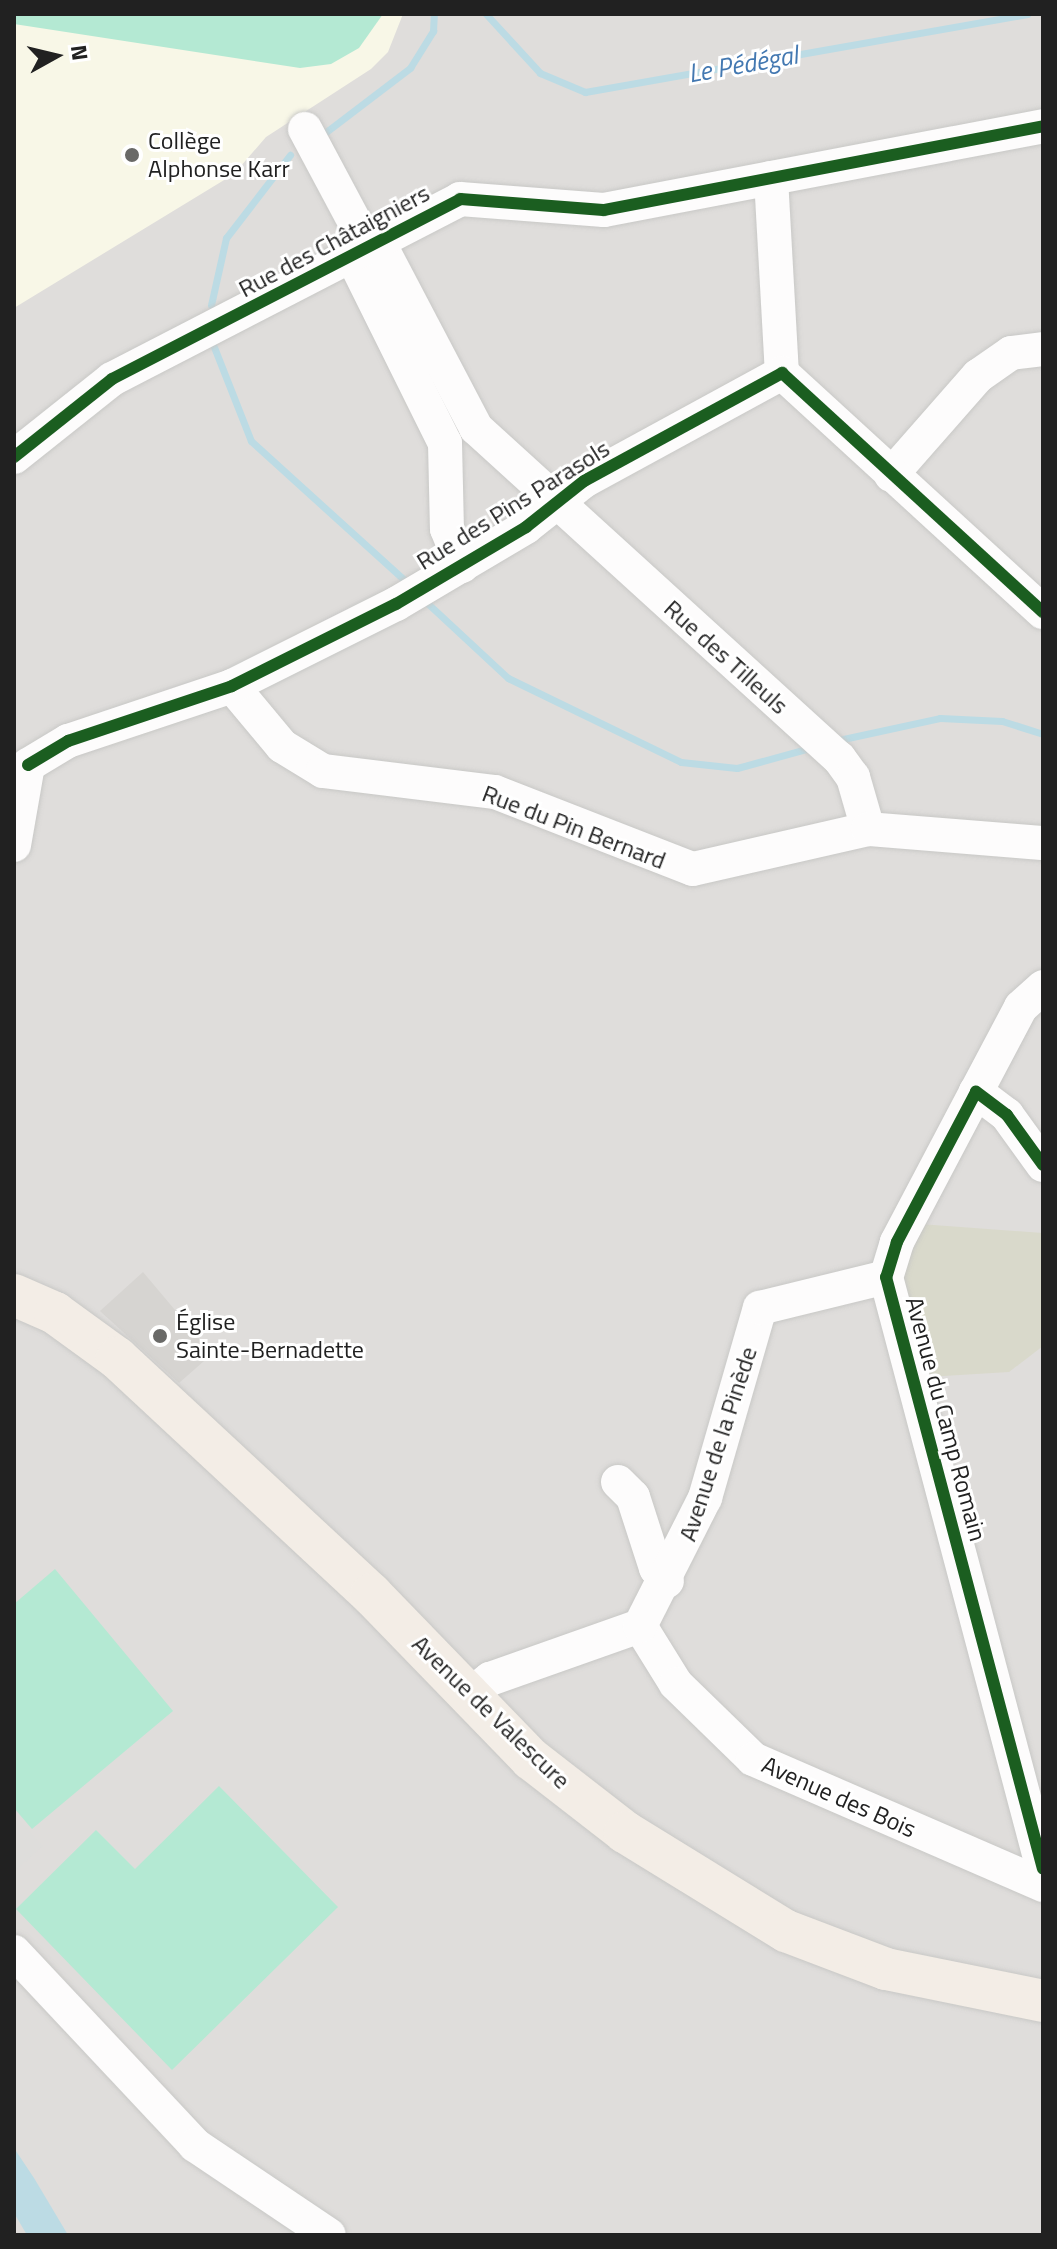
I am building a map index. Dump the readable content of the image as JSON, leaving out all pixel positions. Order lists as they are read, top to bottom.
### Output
{
  "streets": {
    "main road": ["Avenue de Valescure"],
    "street": [
      "Rue des Châtaigniers",
      "Rue des Pins Parasols",
      "Rue des Tilleuls",
      "Rue du Pin Bernard",
      "Avenue du Camp Romain",
      "Avenue de la Pinède",
      "Avenue des Bois"
    ]
  },
  "crossings": [
    ["Rue des Pins Parasols", "Rue des Tilleuls"],
    ["Rue des Pins Parasols", "Rue du Pin Bernard"],
    ["Rue des Tilleuls", "Rue du Pin Bernard"],
    ["Avenue du Camp Romain", "Avenue de la Pinède"],
    ["Avenue de la Pinède", "Avenue des Bois"]
  ],
  "water": ["Le Pédégal"],
  "places": ["Collège Alphonse Karr", "Église Sainte-Bernadette"],
  "north": "right"
}
